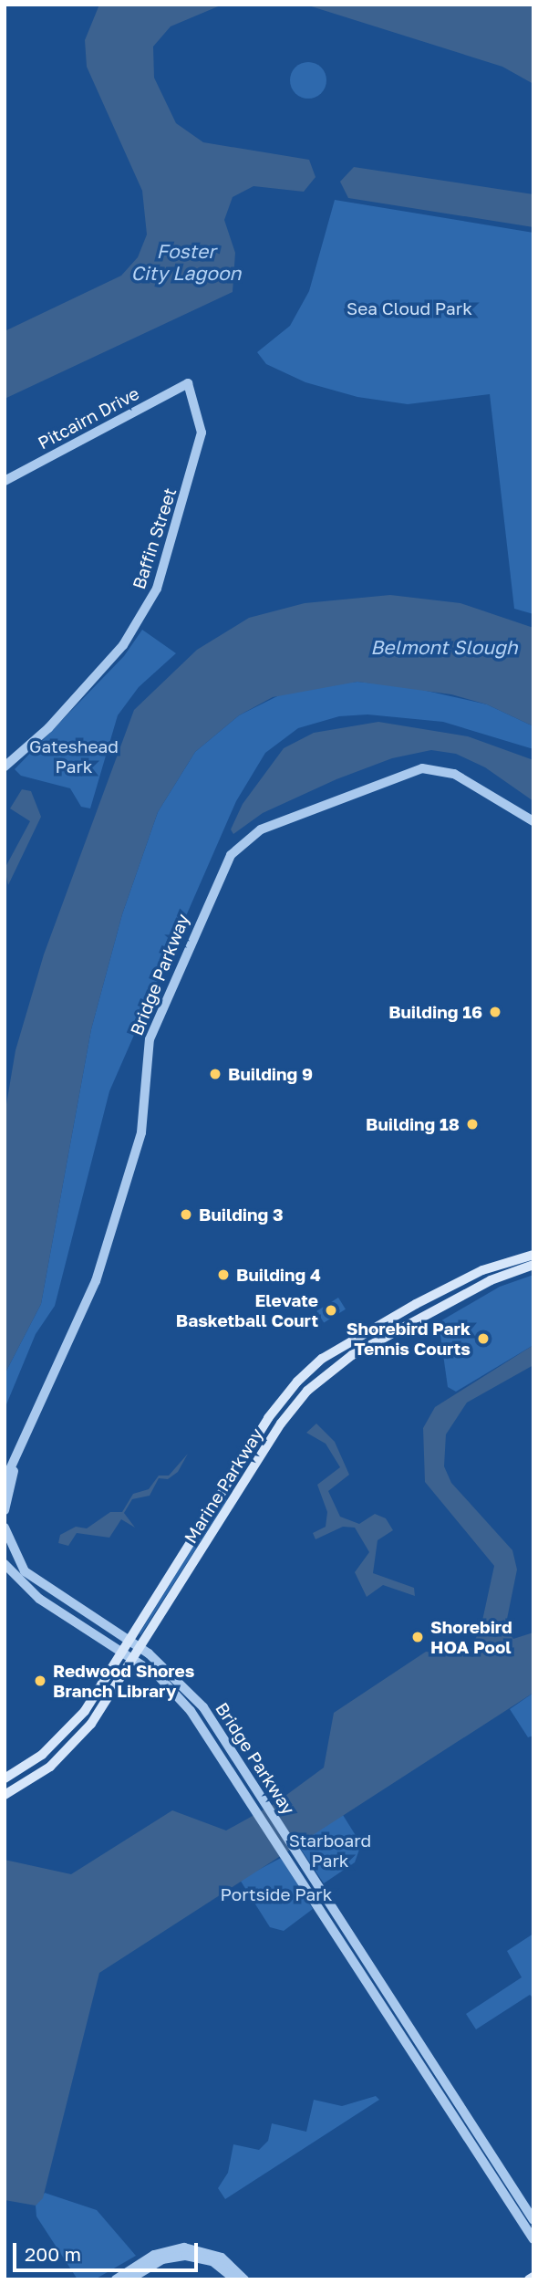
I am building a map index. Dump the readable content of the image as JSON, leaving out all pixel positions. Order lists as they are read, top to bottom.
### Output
{
  "streets": {
    "main road": ["Marine Parkway"],
    "street": ["Pitcairn Drive", "Baffin Street", "Bridge Parkway"]
  },
  "crossings": [
    ["Pitcairn Drive", "Baffin Street"],
    ["Bridge Parkway", "Marine Parkway"]
  ],
  "water": ["Foster City Lagoon", "Belmont Slough"],
  "parks": [
    "Sea Cloud Park",
    "Gateshead Park",
    "Starboard Park",
    "Portside Park"
  ],
  "places": [
    "Building 16",
    "Building 9",
    "Building 18",
    "Building 3",
    "Building 4",
    "Elevate Basketball Court",
    "Shorebird Park Tennis Courts",
    "Shorebird HOA Pool",
    "Redwood Shores Branch Library"
  ],
  "scale_bar": "200 m"
}
